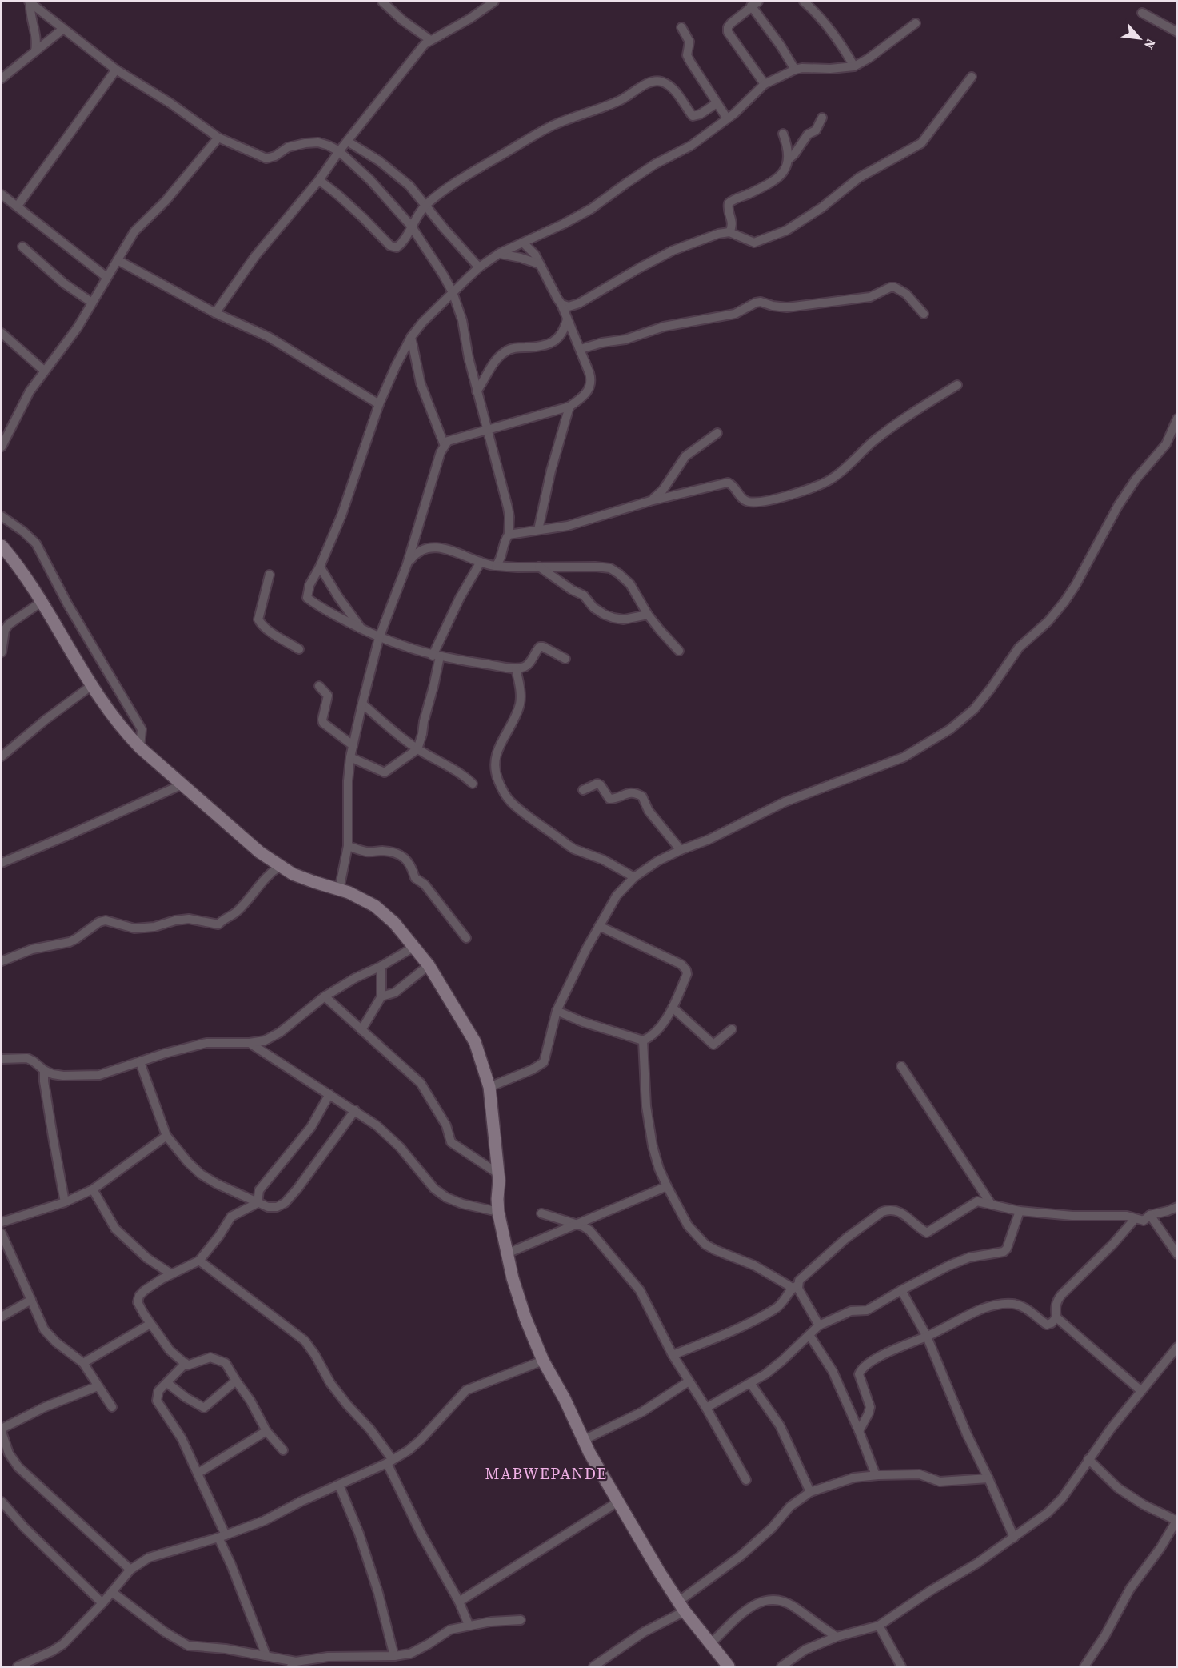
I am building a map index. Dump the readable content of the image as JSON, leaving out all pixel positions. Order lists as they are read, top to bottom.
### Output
{
  "districts": ["MABWEPANDE"],
  "north": "bottom right"
}
